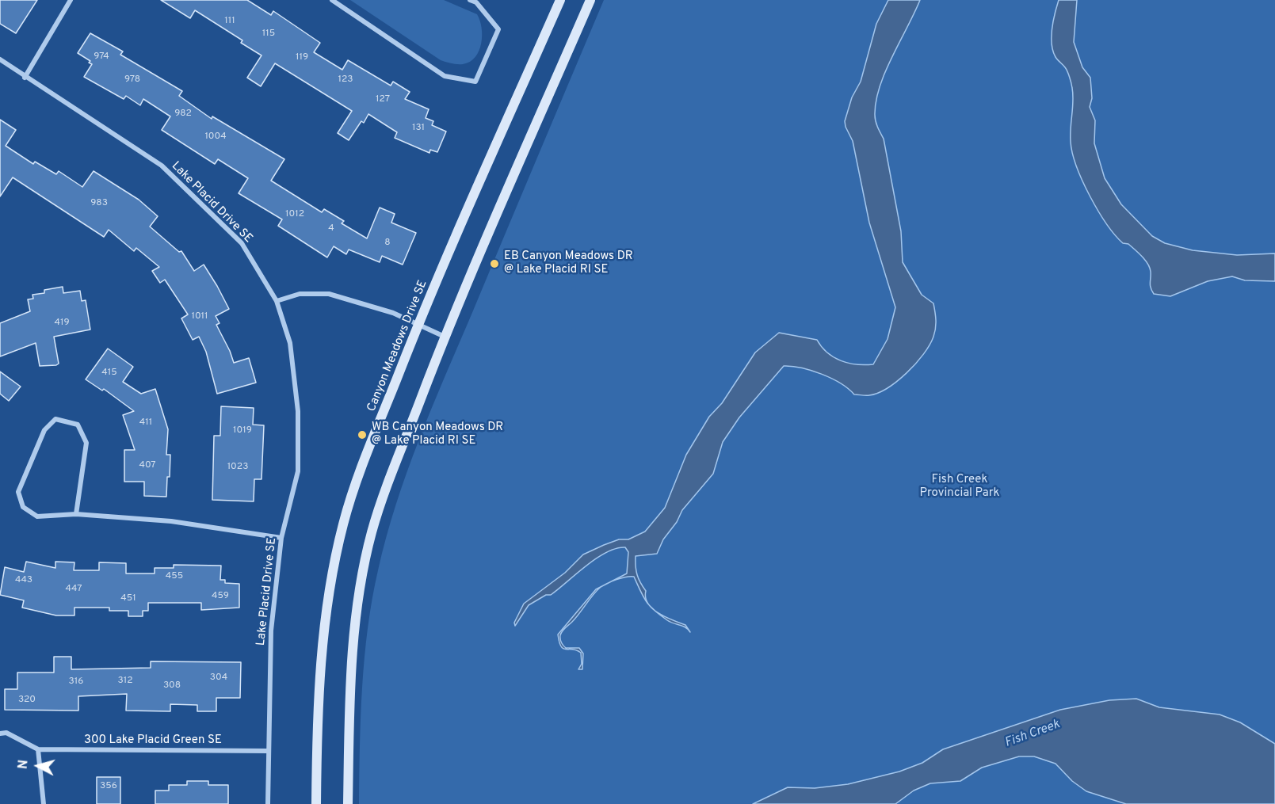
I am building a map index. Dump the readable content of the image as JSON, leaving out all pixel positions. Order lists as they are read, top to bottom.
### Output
{
  "streets": {
    "main road": ["Canyon Meadows Drive SE"],
    "street": ["Lake Placid Drive SE", "300 Lake Placid Green SE"]
  },
  "crossings": [
    ["Lake Placid Drive SE", "300 Lake Placid Green SE"]
  ],
  "water": ["Fish Creek"],
  "parks": ["Fish Creek Provincial Park"],
  "places": ["EB Canyon Meadows DR @ Lake Placid RI SE", "WB Canyon Meadows DR @ Lake Placid RI SE"],
  "house_numbers": [
    "111",
    "115",
    "974",
    "119",
    "978",
    "123",
    "127",
    "982",
    "131",
    "1004",
    "983",
    "1012",
    "4",
    "8",
    "1011",
    "419",
    "415",
    "411",
    "1019",
    "407",
    "1023",
    "455",
    "443",
    "447",
    "459",
    "451",
    "304",
    "312",
    "316",
    "308",
    "320",
    "356"
  ],
  "north": "left"
}
